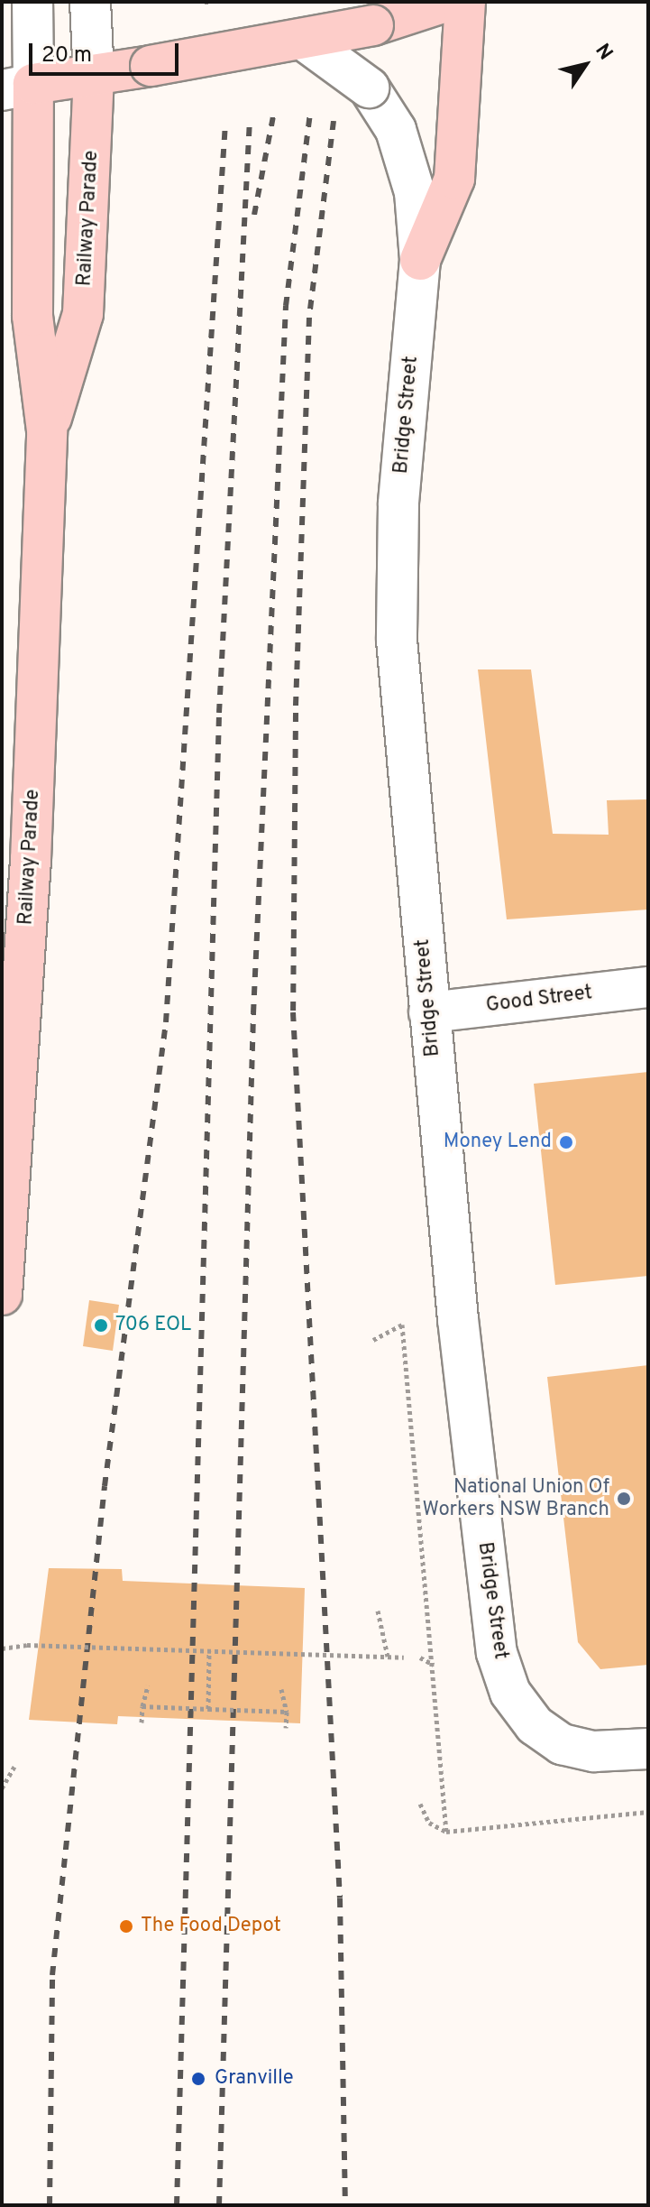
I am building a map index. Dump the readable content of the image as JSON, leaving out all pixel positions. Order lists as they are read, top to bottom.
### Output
{
  "streets": {
    "main road": ["Railway Parade"],
    "street": ["Bridge Street", "Good Street"]
  },
  "crossings": [
    ["Bridge Street", "Good Street"]
  ],
  "places": [
    "Money Lend",
    "706 EOL",
    "National Union Of Workers NSW Branch",
    "The Food Depot",
    "Granville"
  ],
  "scale_bar": "20 m",
  "north": "top right"
}
